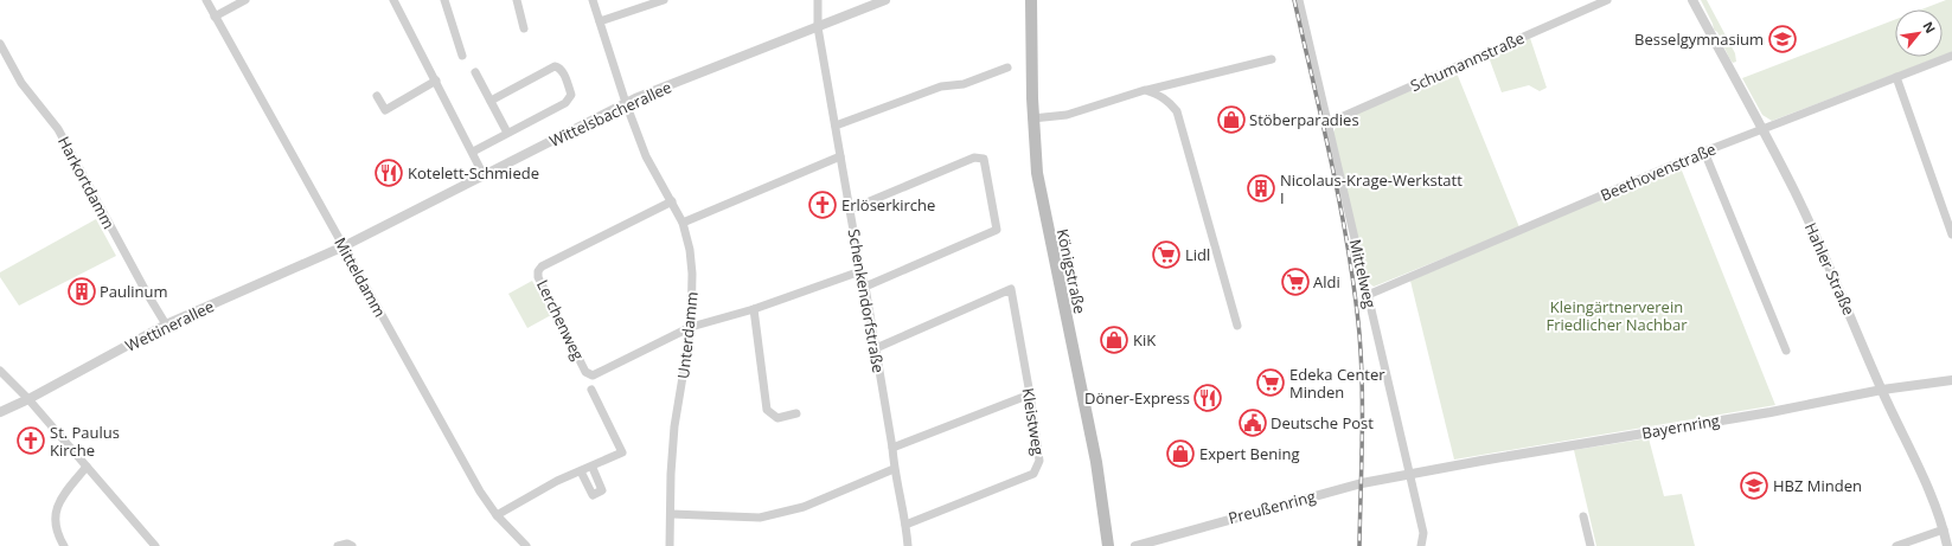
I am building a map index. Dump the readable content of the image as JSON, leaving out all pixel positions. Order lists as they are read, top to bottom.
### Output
{
  "streets": {
    "main road": ["Königstraße"],
    "street": [
      "Schumannstraße",
      "Wittelsbacherallee",
      "Beethovenstraße",
      "Harkortdamm",
      "Hahler Straße",
      "Mittelweg",
      "Mitteldamm",
      "Schenkendorfstraße",
      "Lerchenweg",
      "Wettinerallee",
      "Unterdamm",
      "Kleistweg",
      "Bayernring",
      "Preußenring"
    ]
  },
  "crossings": [
    ["Schumannstraße", "Mittelweg"],
    ["Wittelsbacherallee", "Mitteldamm"],
    ["Wittelsbacherallee", "Schenkendorfstraße"],
    ["Wittelsbacherallee", "Wettinerallee"],
    ["Wittelsbacherallee", "Unterdamm"],
    ["Beethovenstraße", "Hahler Straße"],
    ["Beethovenstraße", "Mittelweg"],
    ["Harkortdamm", "Wettinerallee"],
    ["Hahler Straße", "Bayernring"],
    ["Mittelweg", "Bayernring"],
    ["Mittelweg", "Preußenring"],
    ["Mitteldamm", "Wettinerallee"],
    ["Schenkendorfstraße", "Kleistweg"],
    ["Lerchenweg", "Unterdamm"],
    ["Bayernring", "Preußenring"]
  ],
  "parks": ["Kleingärtnerverein Friedlicher Nachbar"],
  "places": {
    "school or university": ["Besselgymnasium", "HBZ Minden"],
    "shop": ["Stöberparadies", "KiK", "Expert Bening"],
    "restaurant": ["Kotelett-Schmiede", "Döner-Express"],
    "building": ["Nicolaus-Krage-Werkstatt I", "Paulinum"],
    "church": ["Erlöserkirche", "St. Paulus Kirche"],
    "supermarket": ["Lidl", "Aldi", "Edeka Center Minden"],
    "public building": ["Deutsche Post"]
  },
  "north": "top right"
}
